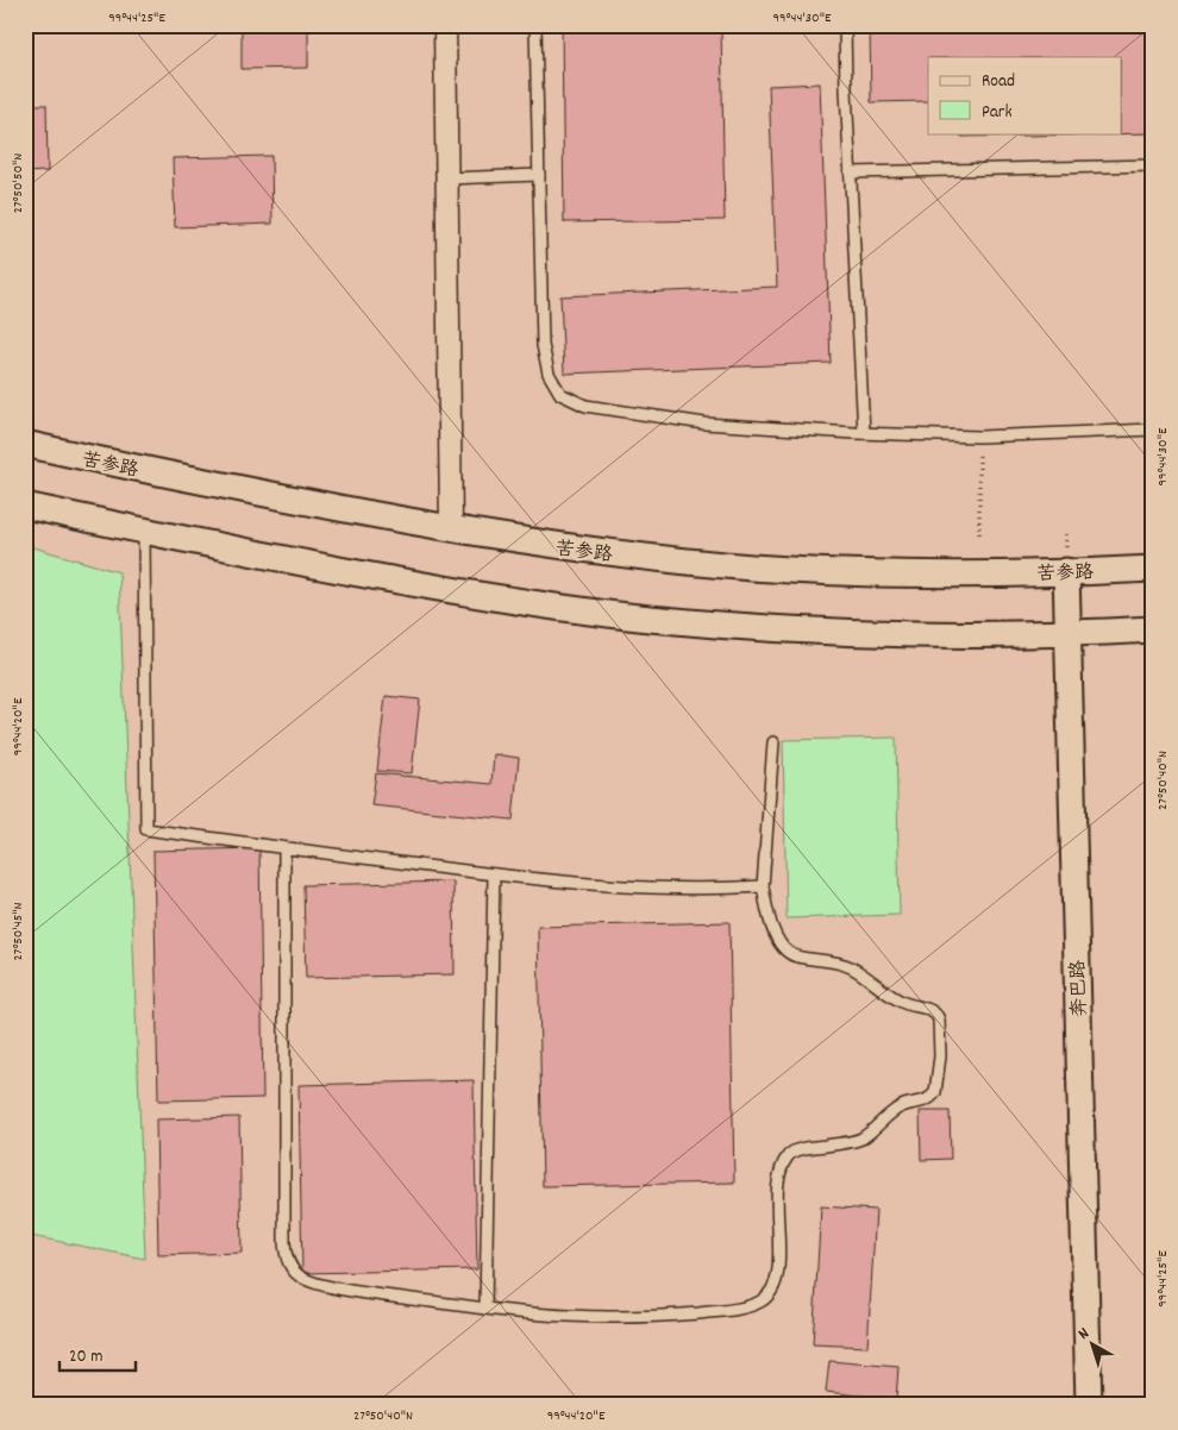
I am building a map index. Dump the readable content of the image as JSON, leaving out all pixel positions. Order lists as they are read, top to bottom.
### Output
{
  "streets": {
    "street": ["苦参路", "奔巴路"]
  },
  "crossings": [
    ["苦参路", "奔巴路"]
  ],
  "legend": ["Road", "Park"],
  "scale_bar": "20 m",
  "north": "top left",
  "coordinates": [
    "99°44'25\"E",
    "99°44'30\"E",
    "27°50'50\"N",
    "99°44'20\"E",
    "27°50'40\"N",
    "27°50'45\"N"
  ]
}
